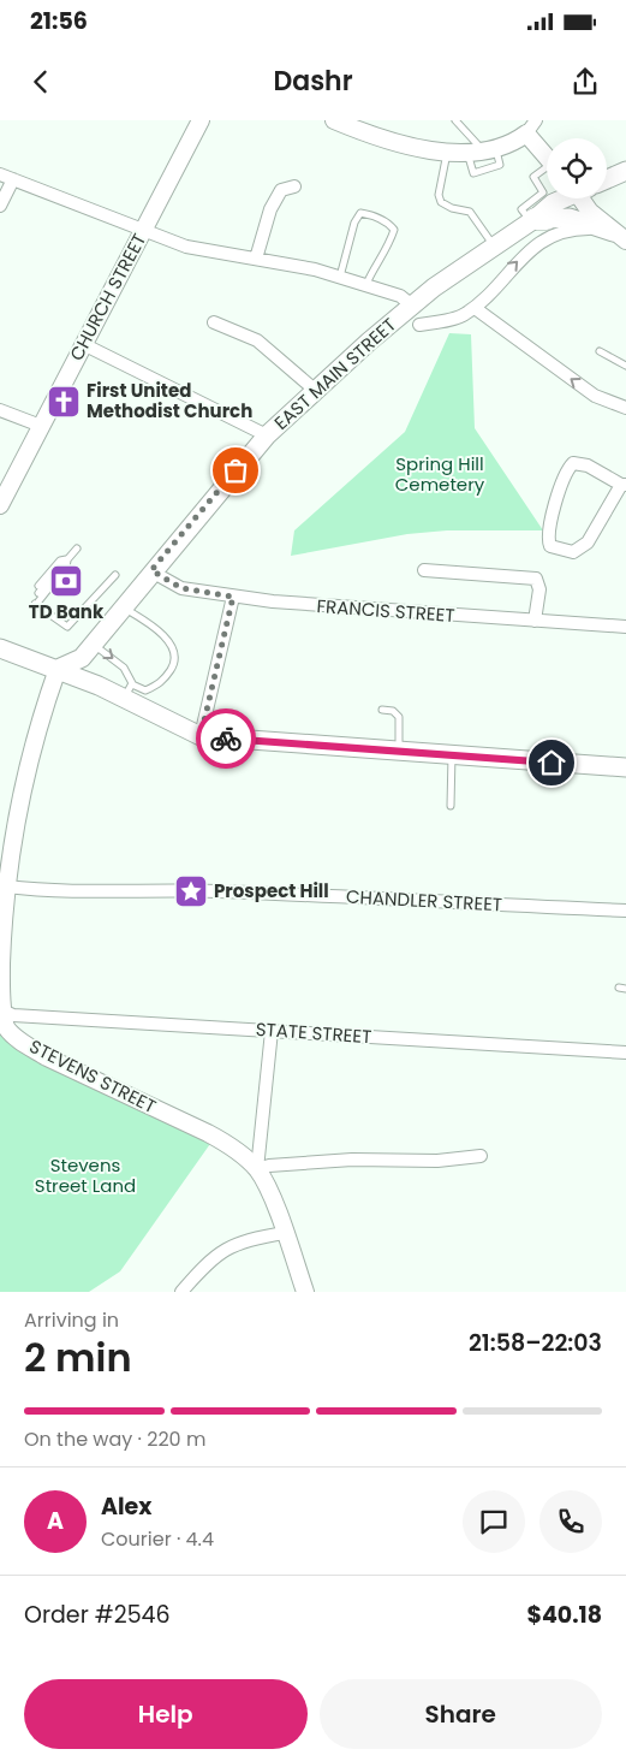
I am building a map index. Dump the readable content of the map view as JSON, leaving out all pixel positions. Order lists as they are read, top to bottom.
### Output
{
  "streets": {
    "main road": ["EAST MAIN STREET"],
    "street": [
      "CHURCH STREET",
      "FRANCIS STREET",
      "CHANDLER STREET",
      "STATE STREET",
      "STEVENS STREET"
    ]
  },
  "crossings": [
    ["EAST MAIN STREET", "FRANCIS STREET"],
    ["EAST MAIN STREET", "STEVENS STREET"],
    ["CHANDLER STREET", "STEVENS STREET"],
    ["STATE STREET", "STEVENS STREET"]
  ],
  "parks": ["Spring Hill Cemetery", "Stevens Street Land"],
  "places": {
    "church": ["First United Methodist Church"],
    "bank": ["TD Bank"],
    "place": ["Prospect Hill"]
  },
  "page": {
    "status": "21:56",
    "header": "Dashr",
    "heading": ["2 min", "Arriving in", "21:58–22:03"],
    "panel": [
      "Alex",
      "Courier · 4.4",
      "Order #2546",
      "$40.18"
    ],
    "bar": "On the way · 220 m",
    "round": "A",
    "buttons": ["Help", "Share"]
  }
}
